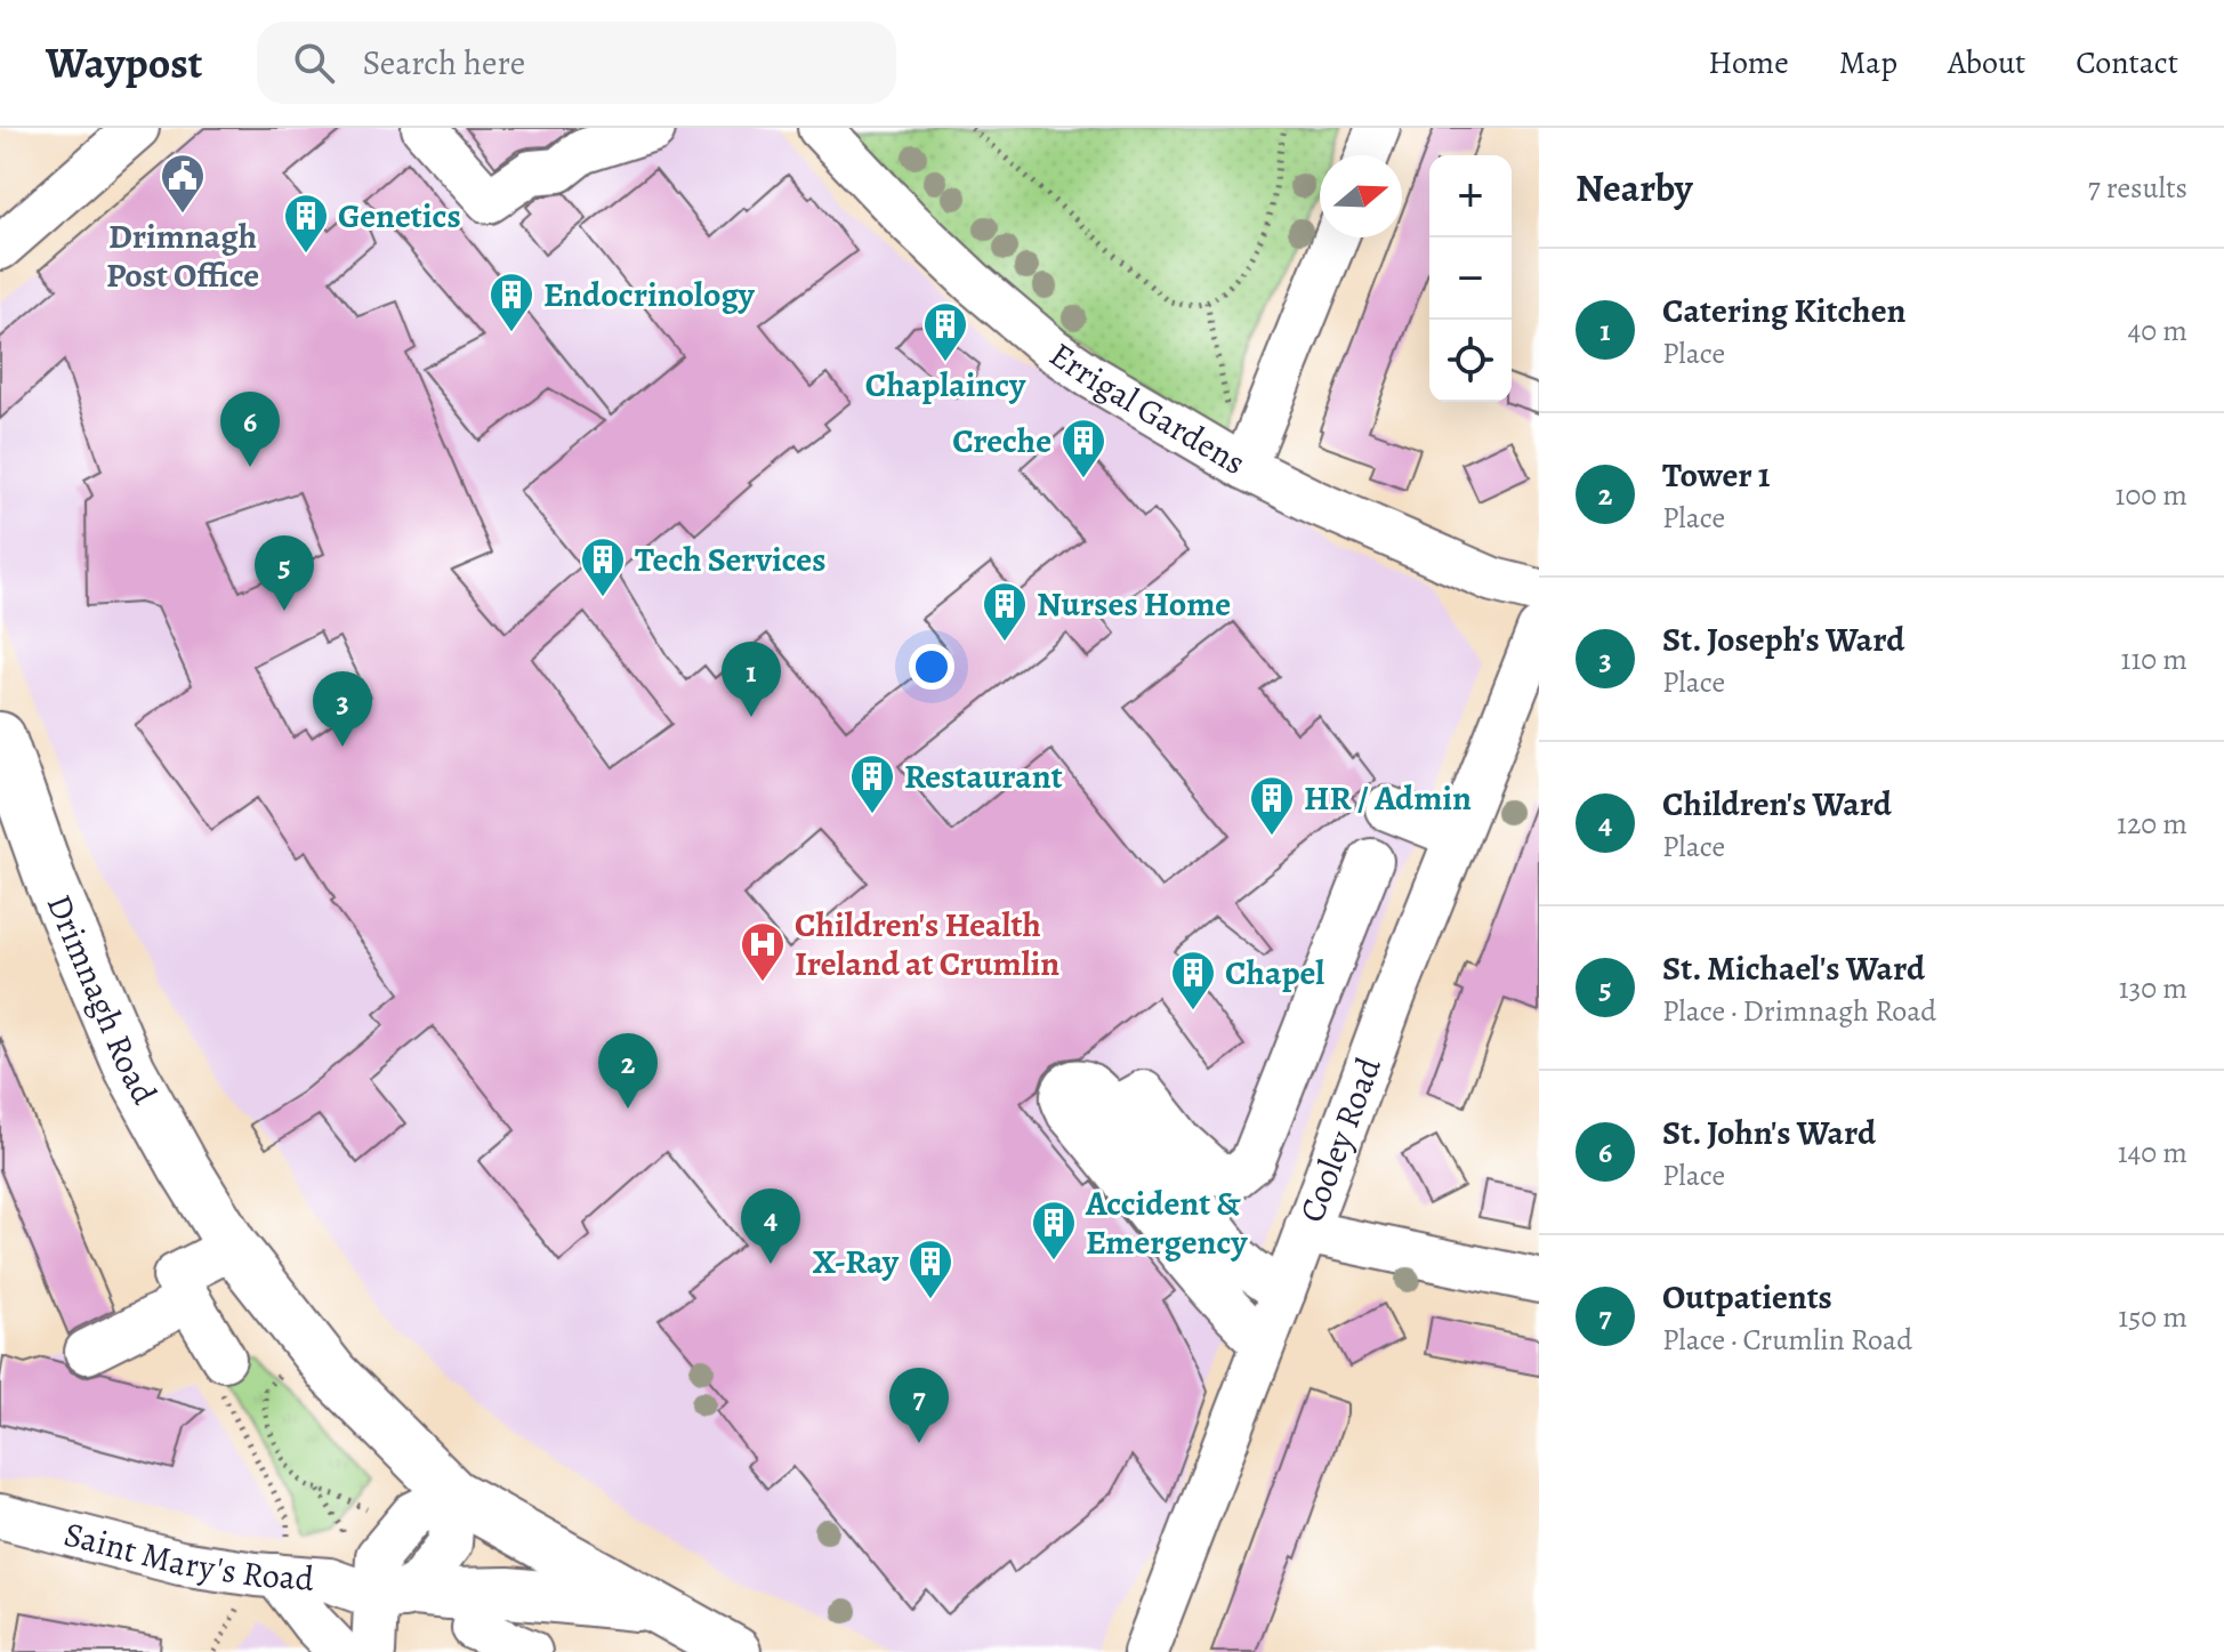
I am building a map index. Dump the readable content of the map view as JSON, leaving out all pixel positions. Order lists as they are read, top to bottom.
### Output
{
  "streets": {
    "main road": ["Drimnagh Road"],
    "street": ["Errigal Gardens", "Cooley Road", "Saint Mary's Road"]
  },
  "places": {
    "public building": ["Drimnagh Post Office"],
    "building": [
      "Genetics",
      "Endocrinology",
      "Chaplaincy",
      "Creche",
      "Tech Services",
      "Nurses Home",
      "Restaurant",
      "HR / Admin",
      "Chapel",
      "Accident & Emergency",
      "X-Ray"
    ],
    "hospital": ["Children's Health Ireland at Crumlin"]
  },
  "north": "right",
  "page": {
    "header": "Waypost",
    "search": "Search here",
    "nav": [
      "Home",
      "Map",
      "About",
      "Contact"
    ],
    "heading": ["Nearby", "7 results"],
    "map_buttons": ["+", "−"],
    "list": [
      {
        "mark": "1",
        "name": "Catering Kitchen",
        "note": "Place",
        "value": "40 m"
      },
      {
        "mark": "2",
        "name": "Tower 1",
        "note": "Place",
        "value": "100 m"
      },
      {
        "mark": "3",
        "name": "St. Joseph's Ward",
        "note": "Place",
        "value": "110 m"
      },
      {
        "mark": "4",
        "name": "Children's Ward",
        "note": "Place",
        "value": "120 m"
      },
      {
        "mark": "5",
        "name": "St. Michael's Ward",
        "note": "Place · Drimnagh Road",
        "value": "130 m"
      },
      {
        "mark": "6",
        "name": "St. John's Ward",
        "note": "Place",
        "value": "140 m"
      },
      {
        "mark": "7",
        "name": "Outpatients",
        "note": "Place · Crumlin Road",
        "value": "150 m"
      }
    ],
    "pins": [
      "6",
      "5",
      "1",
      "3",
      "2",
      "4",
      "7"
    ]
  }
}
